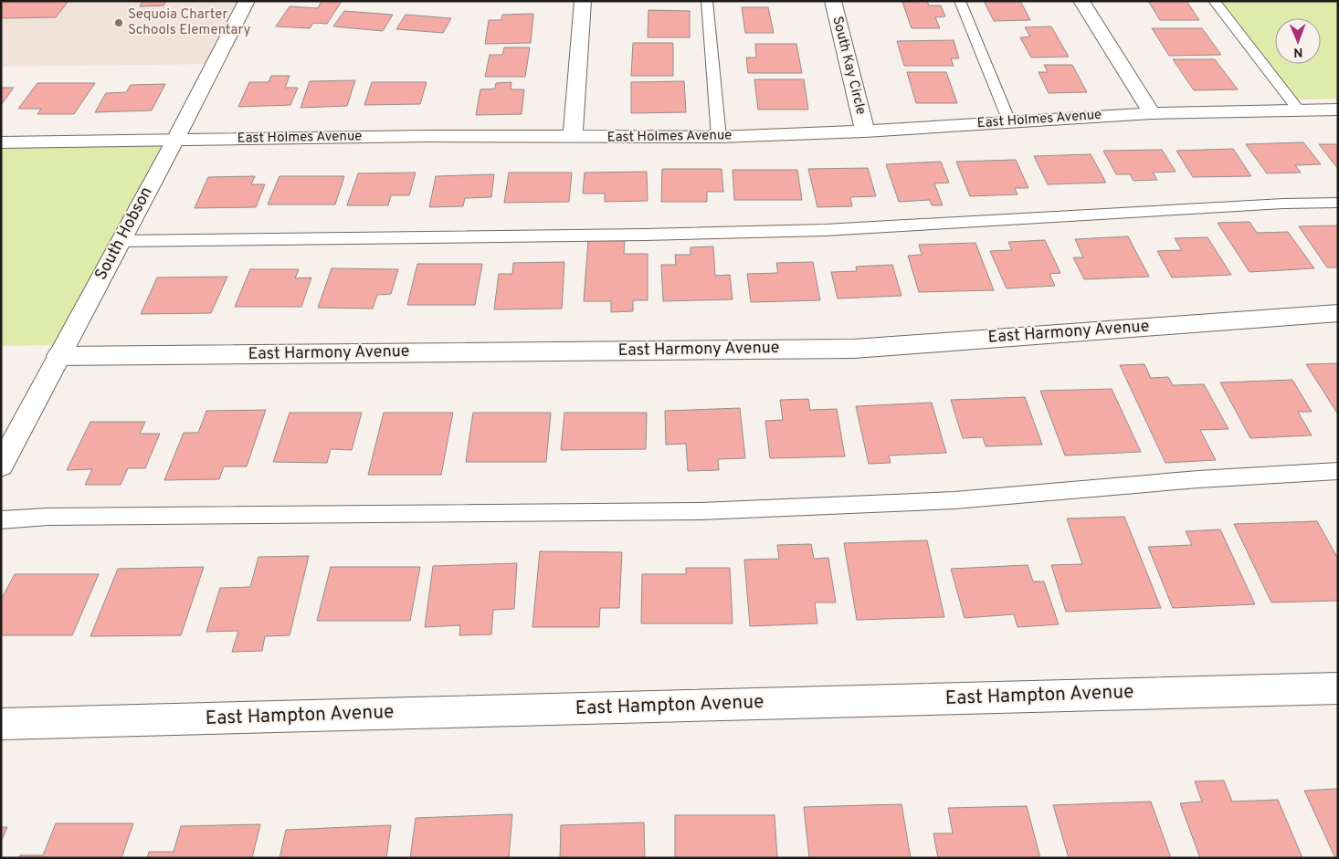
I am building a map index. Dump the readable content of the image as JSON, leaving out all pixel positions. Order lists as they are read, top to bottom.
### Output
{
  "streets": {
    "street": [
      "South Kay Circle",
      "East Holmes Avenue",
      "South Hobson",
      "East Harmony Avenue",
      "East Hampton Avenue"
    ]
  },
  "crossings": [
    ["South Kay Circle", "East Holmes Avenue"],
    ["East Holmes Avenue", "South Hobson"],
    ["South Hobson", "East Harmony Avenue"]
  ],
  "places": ["Sequoia Charter Schools Elementary"],
  "north": "bottom"
}
